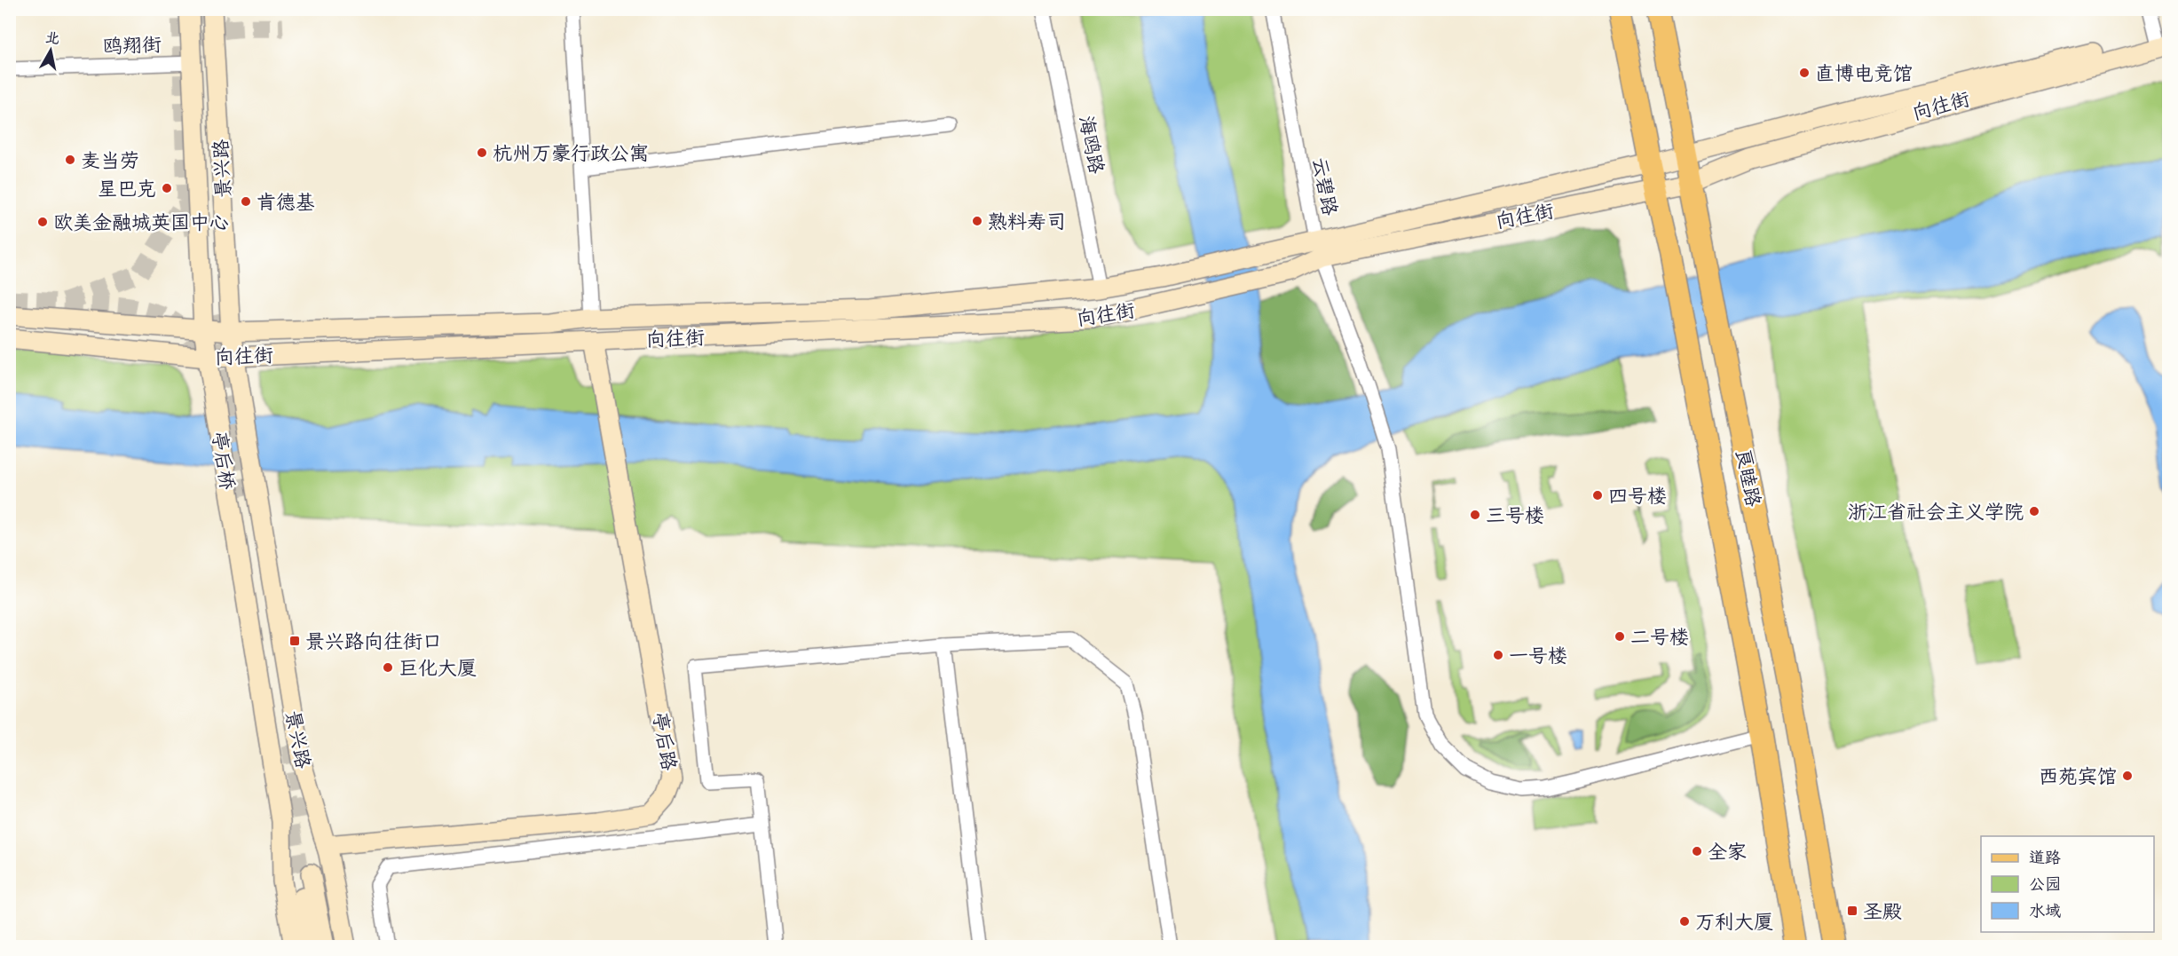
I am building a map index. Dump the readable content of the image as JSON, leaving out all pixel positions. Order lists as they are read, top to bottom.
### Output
{
  "streets": {
    "main road": ["良睦路"],
    "street": [
      "鸥翔街",
      "向往街",
      "海鸥路",
      "景兴路",
      "云碧路",
      "亭后桥",
      "亭后路"
    ]
  },
  "crossings": [
    ["鸥翔街", "景兴路"],
    ["向往街", "海鸥路"],
    ["向往街", "景兴路"],
    ["向往街", "云碧路"],
    ["向往街", "良睦路"],
    ["向往街", "亭后路"],
    ["景兴路", "亭后桥"],
    ["景兴路", "亭后路"],
    ["云碧路", "良睦路"]
  ],
  "places": {
    "other": [
      "直博电竞馆",
      "杭州万豪行政公寓",
      "麦当劳",
      "星巴克",
      "肯德基",
      "熟料寿司",
      "欧美金融城英国中心",
      "四号楼",
      "浙江省社会主义学院",
      "三号楼",
      "二号楼",
      "一号楼",
      "巨化大厦",
      "西苑宾馆",
      "全家",
      "万利大厦"
    ],
    "transit": ["景兴路向往街口", "圣殿"]
  },
  "legend": ["道路", "公园", "水域"],
  "north": "top"
}
